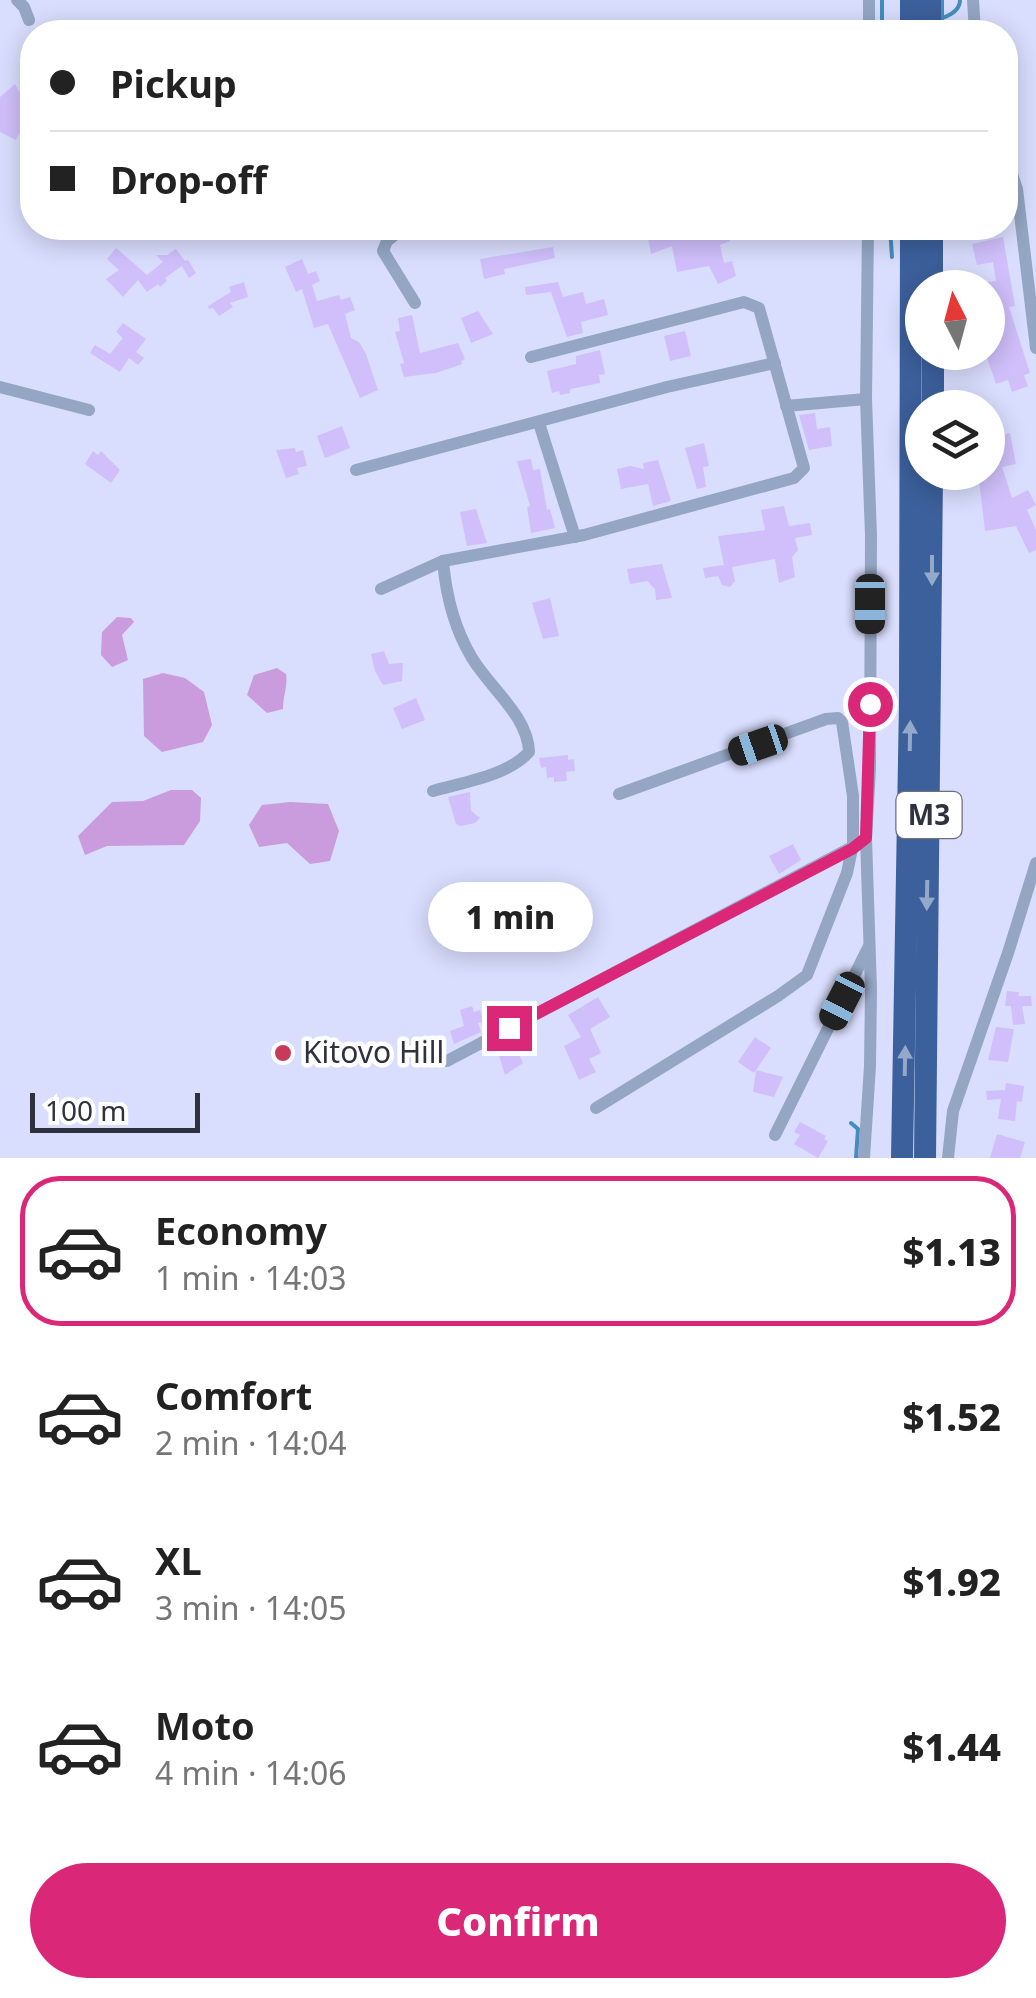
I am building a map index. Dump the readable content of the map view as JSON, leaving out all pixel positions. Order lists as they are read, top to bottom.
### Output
{
  "streets": {
    "highway": ["M3"]
  },
  "places": ["Kitovo Hill"],
  "scale_bar": "100 m",
  "north": "top",
  "page": {
    "banner": ["Pickup", "Drop-off"],
    "bubble": "1 min",
    "scale": "100 m",
    "list": [
      {
        "name": "Economy",
        "note": "1 min · 14:03",
        "value": "$1.13"
      },
      {
        "name": "Comfort",
        "note": "2 min · 14:04",
        "value": "$1.52"
      },
      {
        "name": "XL",
        "note": "3 min · 14:05",
        "value": "$1.92"
      },
      {
        "name": "Moto",
        "note": "4 min · 14:06",
        "value": "$1.44"
      }
    ],
    "buttons": "Confirm"
  }
}
